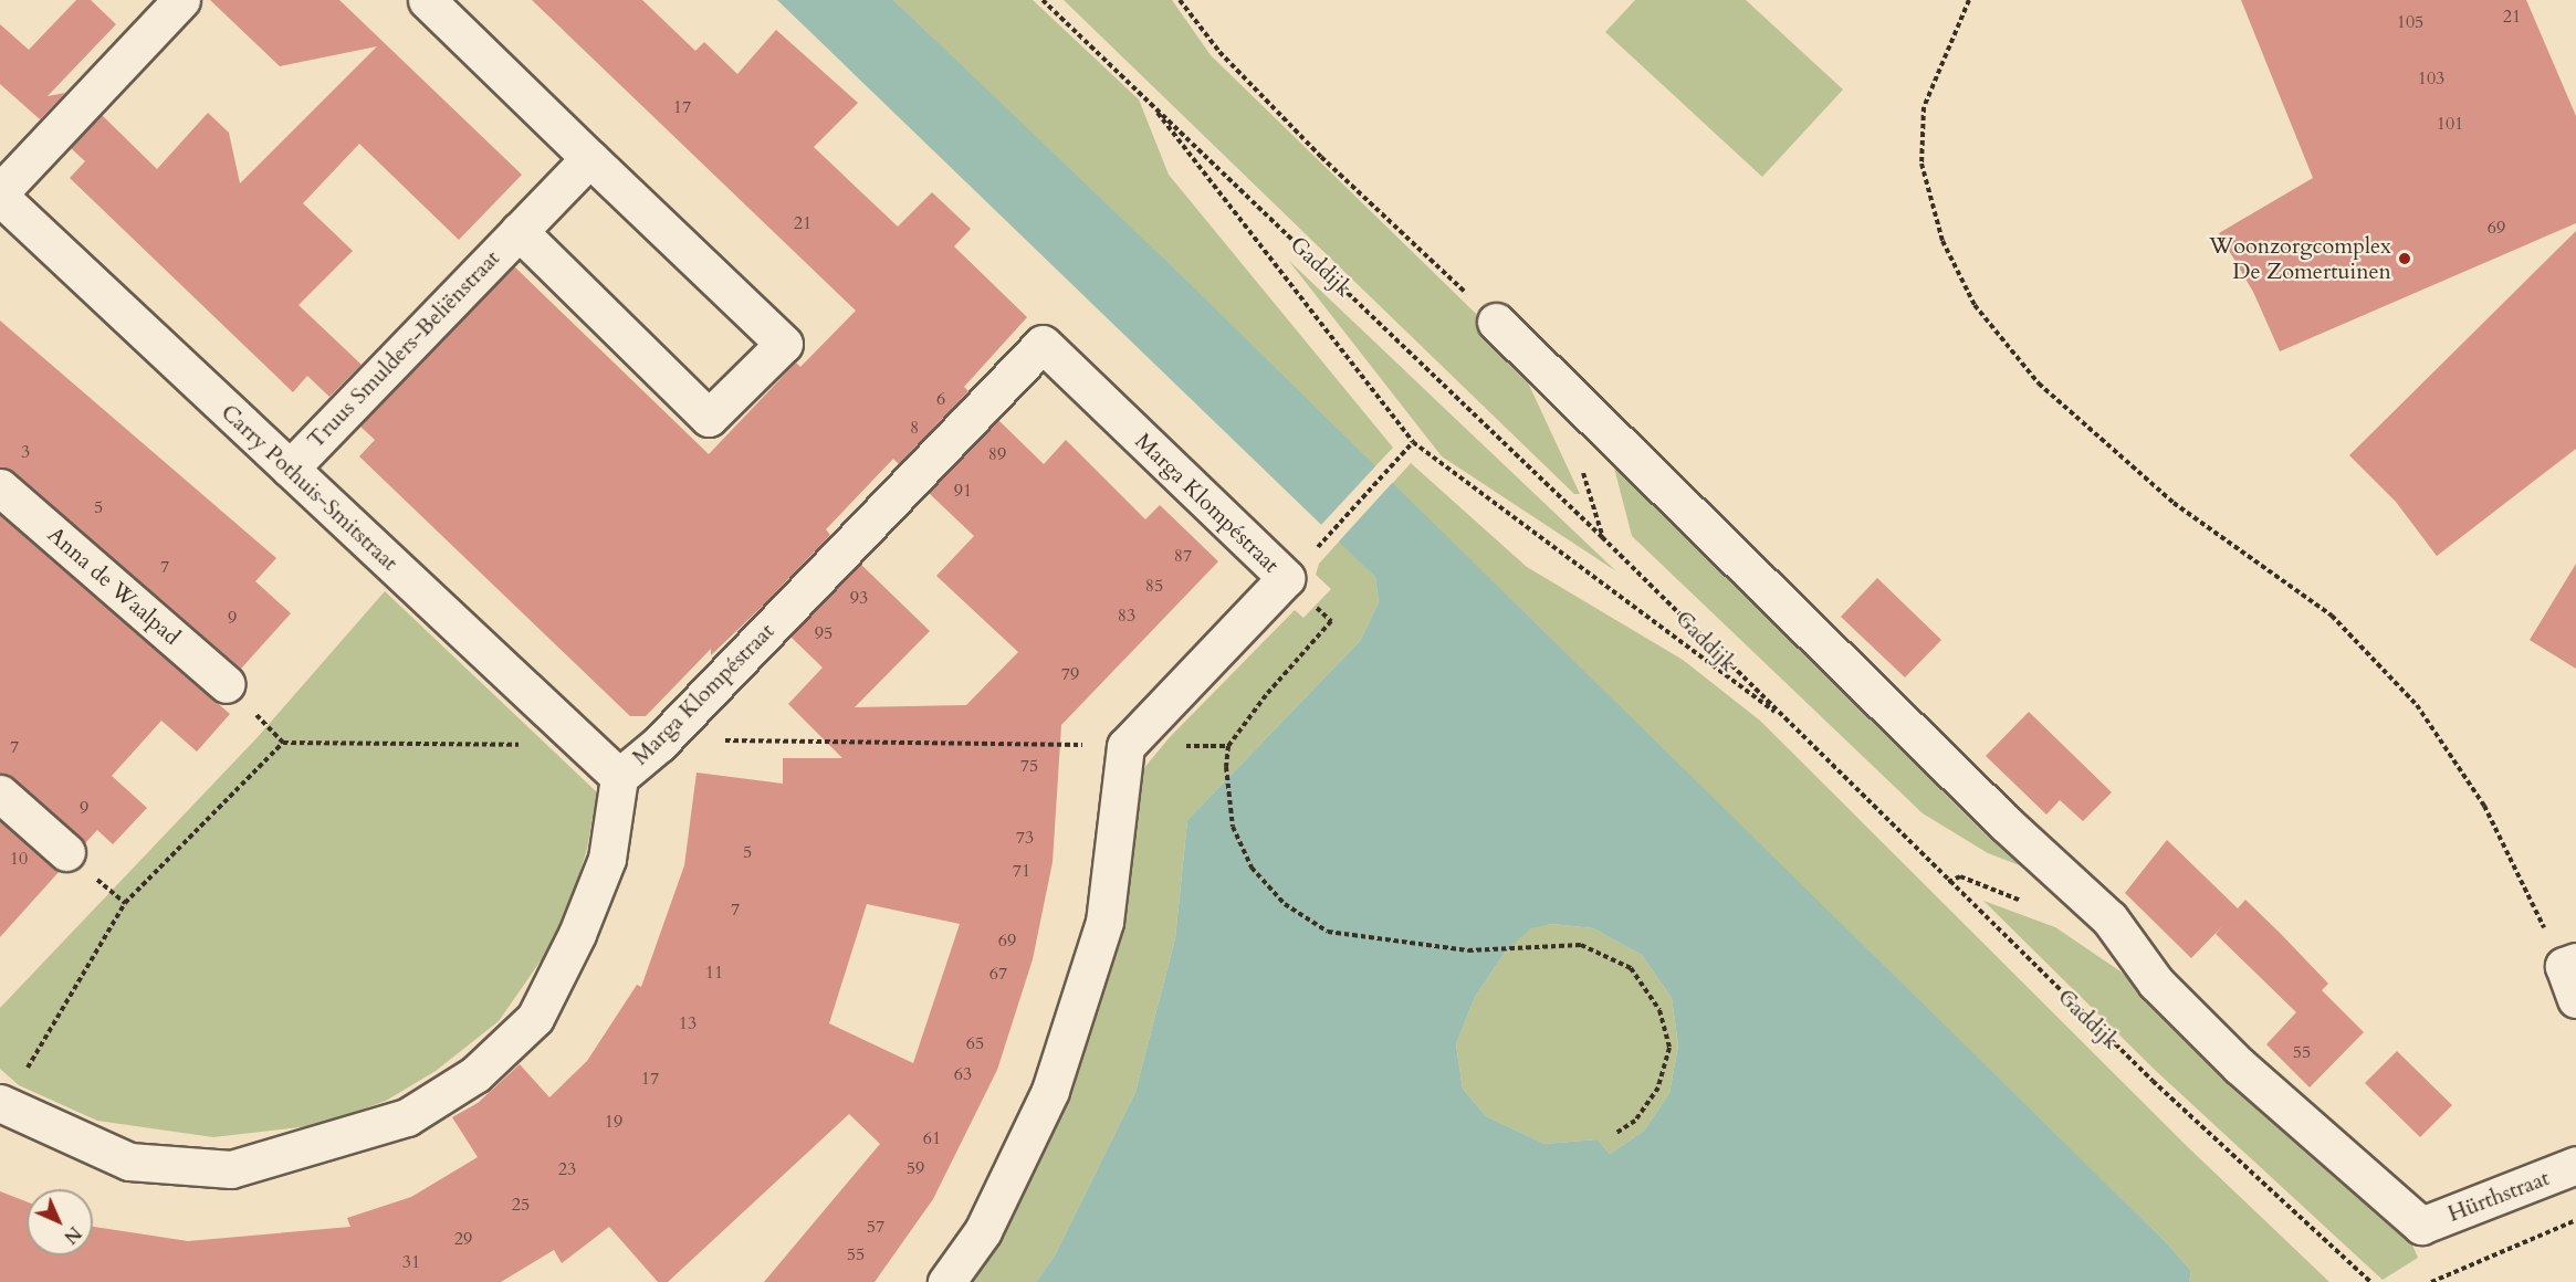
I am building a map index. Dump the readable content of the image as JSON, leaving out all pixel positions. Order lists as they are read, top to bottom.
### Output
{
  "streets": {
    "street": [
      "Truus Smulders-Beliënstraat",
      "Carry Pothuis-Smitstraat",
      "Marga Klompéstraat",
      "Anna de Waalpad",
      "Hürthstraat"
    ],
    "path": ["Gaddijk"]
  },
  "crossings": [
    ["Truus Smulders-Beliënstraat", "Carry Pothuis-Smitstraat"],
    ["Carry Pothuis-Smitstraat", "Marga Klompéstraat"]
  ],
  "places": ["Woonzorgcomplex De Zomertuinen"],
  "house_numbers": [
    "21",
    "105",
    "103",
    "17",
    "101",
    "21",
    "69",
    "6",
    "8",
    "3",
    "89",
    "91",
    "5",
    "87",
    "7",
    "85",
    "93",
    "83",
    "9",
    "95",
    "79",
    "7",
    "75",
    "9",
    "73",
    "5",
    "10",
    "71",
    "7",
    "69",
    "11",
    "67",
    "13",
    "65",
    "55",
    "63",
    "17",
    "19",
    "61",
    "59",
    "23",
    "25",
    "57",
    "29",
    "55",
    "31"
  ],
  "north": "bottom right"
}
